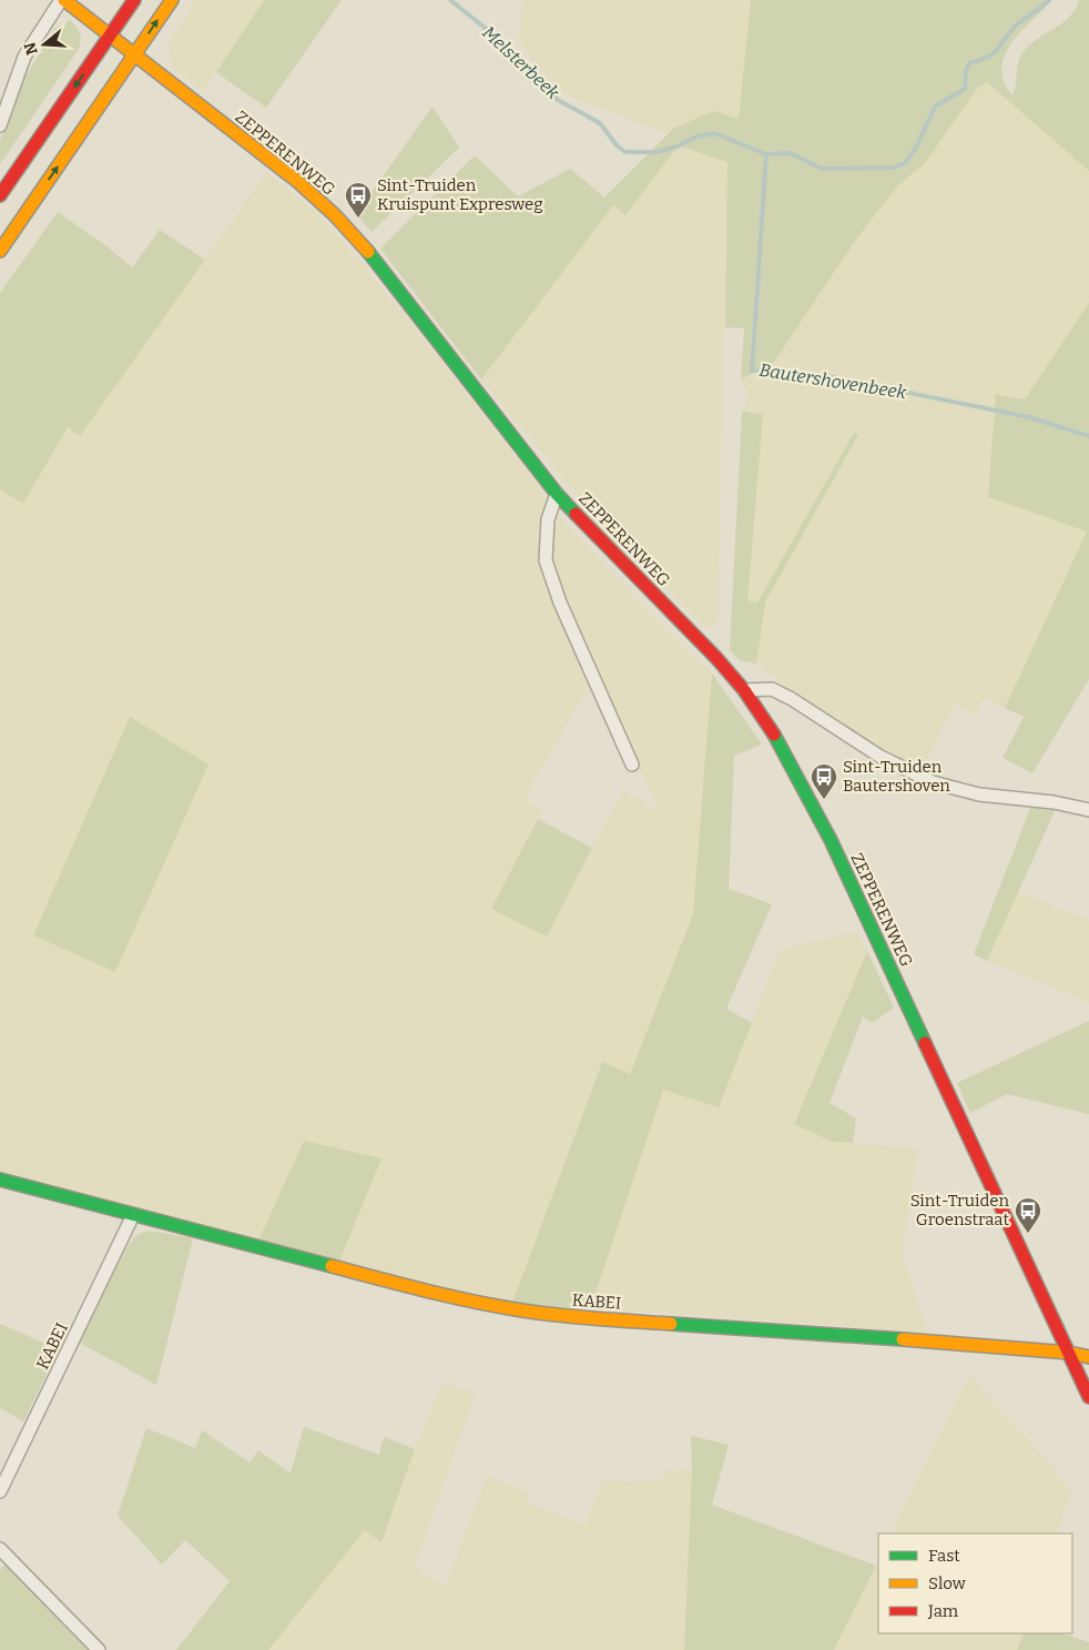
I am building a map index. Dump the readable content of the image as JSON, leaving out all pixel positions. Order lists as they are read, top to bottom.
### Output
{
  "streets": {
    "street": ["ZEPPERENWEG", "KABEI"]
  },
  "crossings": [
    ["ZEPPERENWEG", "KABEI"]
  ],
  "water": ["Melsterbeek", "Bautershovenbeek"],
  "places": {
    "bus stop": ["Sint-Truiden Kruispunt Expresweg", "Sint-Truiden Bautershoven", "Sint-Truiden Groenstraat"]
  },
  "legend": ["Fast", "Slow", "Jam"],
  "north": "left"
}
